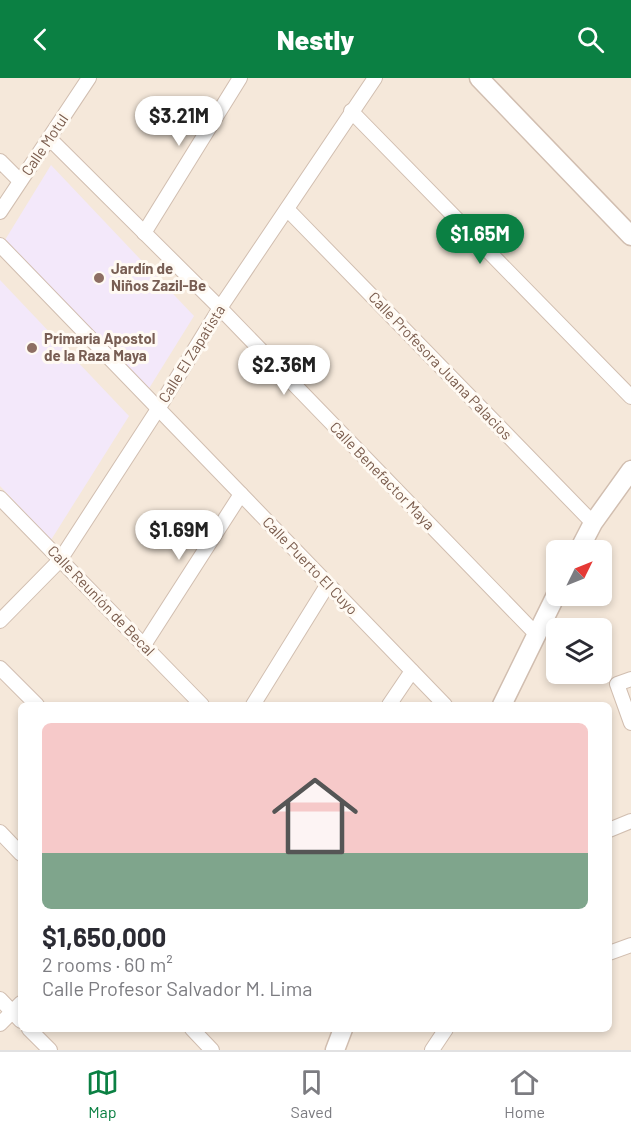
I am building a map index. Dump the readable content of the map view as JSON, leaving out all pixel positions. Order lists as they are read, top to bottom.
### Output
{
  "streets": {
    "street": [
      "Calle Motul",
      "Calle El Zapatista",
      "Calle Profesora Juana Palacios",
      "Calle Benefactor Maya",
      "Calle Puerto El Cuyo",
      "Calle Reunión de Becal"
    ]
  },
  "crossings": [
    ["Calle Motul", "Calle Benefactor Maya"],
    ["Calle El Zapatista", "Calle Profesora Juana Palacios"],
    ["Calle El Zapatista", "Calle Benefactor Maya"],
    ["Calle El Zapatista", "Calle Puerto El Cuyo"],
    ["Calle El Zapatista", "Calle Reunión de Becal"]
  ],
  "places": ["Jardín de Niños Zazil-Be", "Primaria Apostol de la Raza Maya"],
  "north": "top right",
  "page": {
    "header": "Nestly",
    "price": [
      "$3.21M",
      "$1.65M",
      "$2.36M",
      "$1.69M"
    ],
    "list": [
      {
        "name": "$1,650,000",
        "note": "2 rooms · 60 m² · Calle Profesor Salvador M. Lima"
      }
    ],
    "tabs": ["Map", "Saved", "Home"]
  }
}
